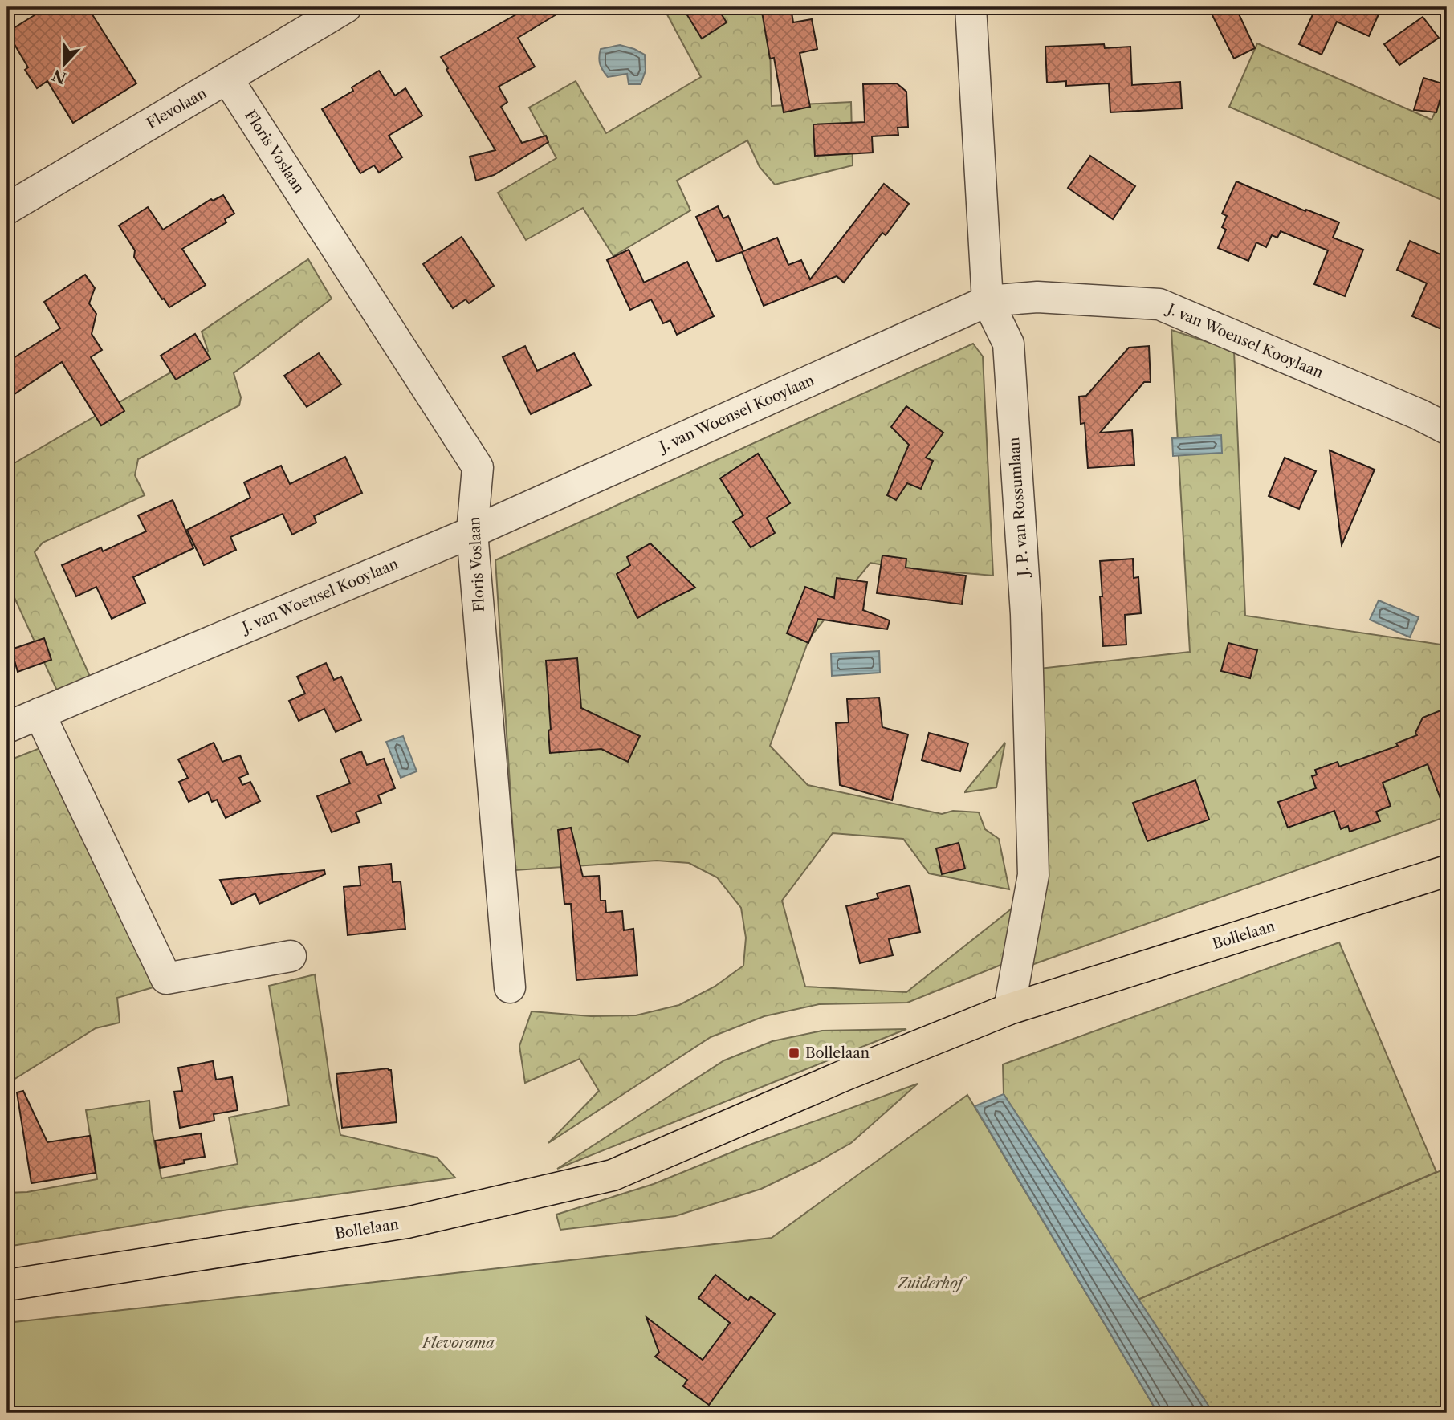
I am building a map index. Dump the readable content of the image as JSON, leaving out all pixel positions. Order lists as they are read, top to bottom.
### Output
{
  "streets": {
    "main road": ["Bollelaan"],
    "street": [
      "Flevolaan",
      "Floris Voslaan",
      "J. van Woensel Kooylaan",
      "J. P. van Rossumlaan"
    ]
  },
  "crossings": [
    ["Flevolaan", "Floris Voslaan"],
    ["Floris Voslaan", "J. van Woensel Kooylaan"],
    ["J. van Woensel Kooylaan", "J. P. van Rossumlaan"],
    ["J. P. van Rossumlaan", "Bollelaan"]
  ],
  "parks": ["Zuiderhof", "Flevorama"],
  "places": {
    "transit": ["Bollelaan"]
  },
  "north": "bottom"
}
